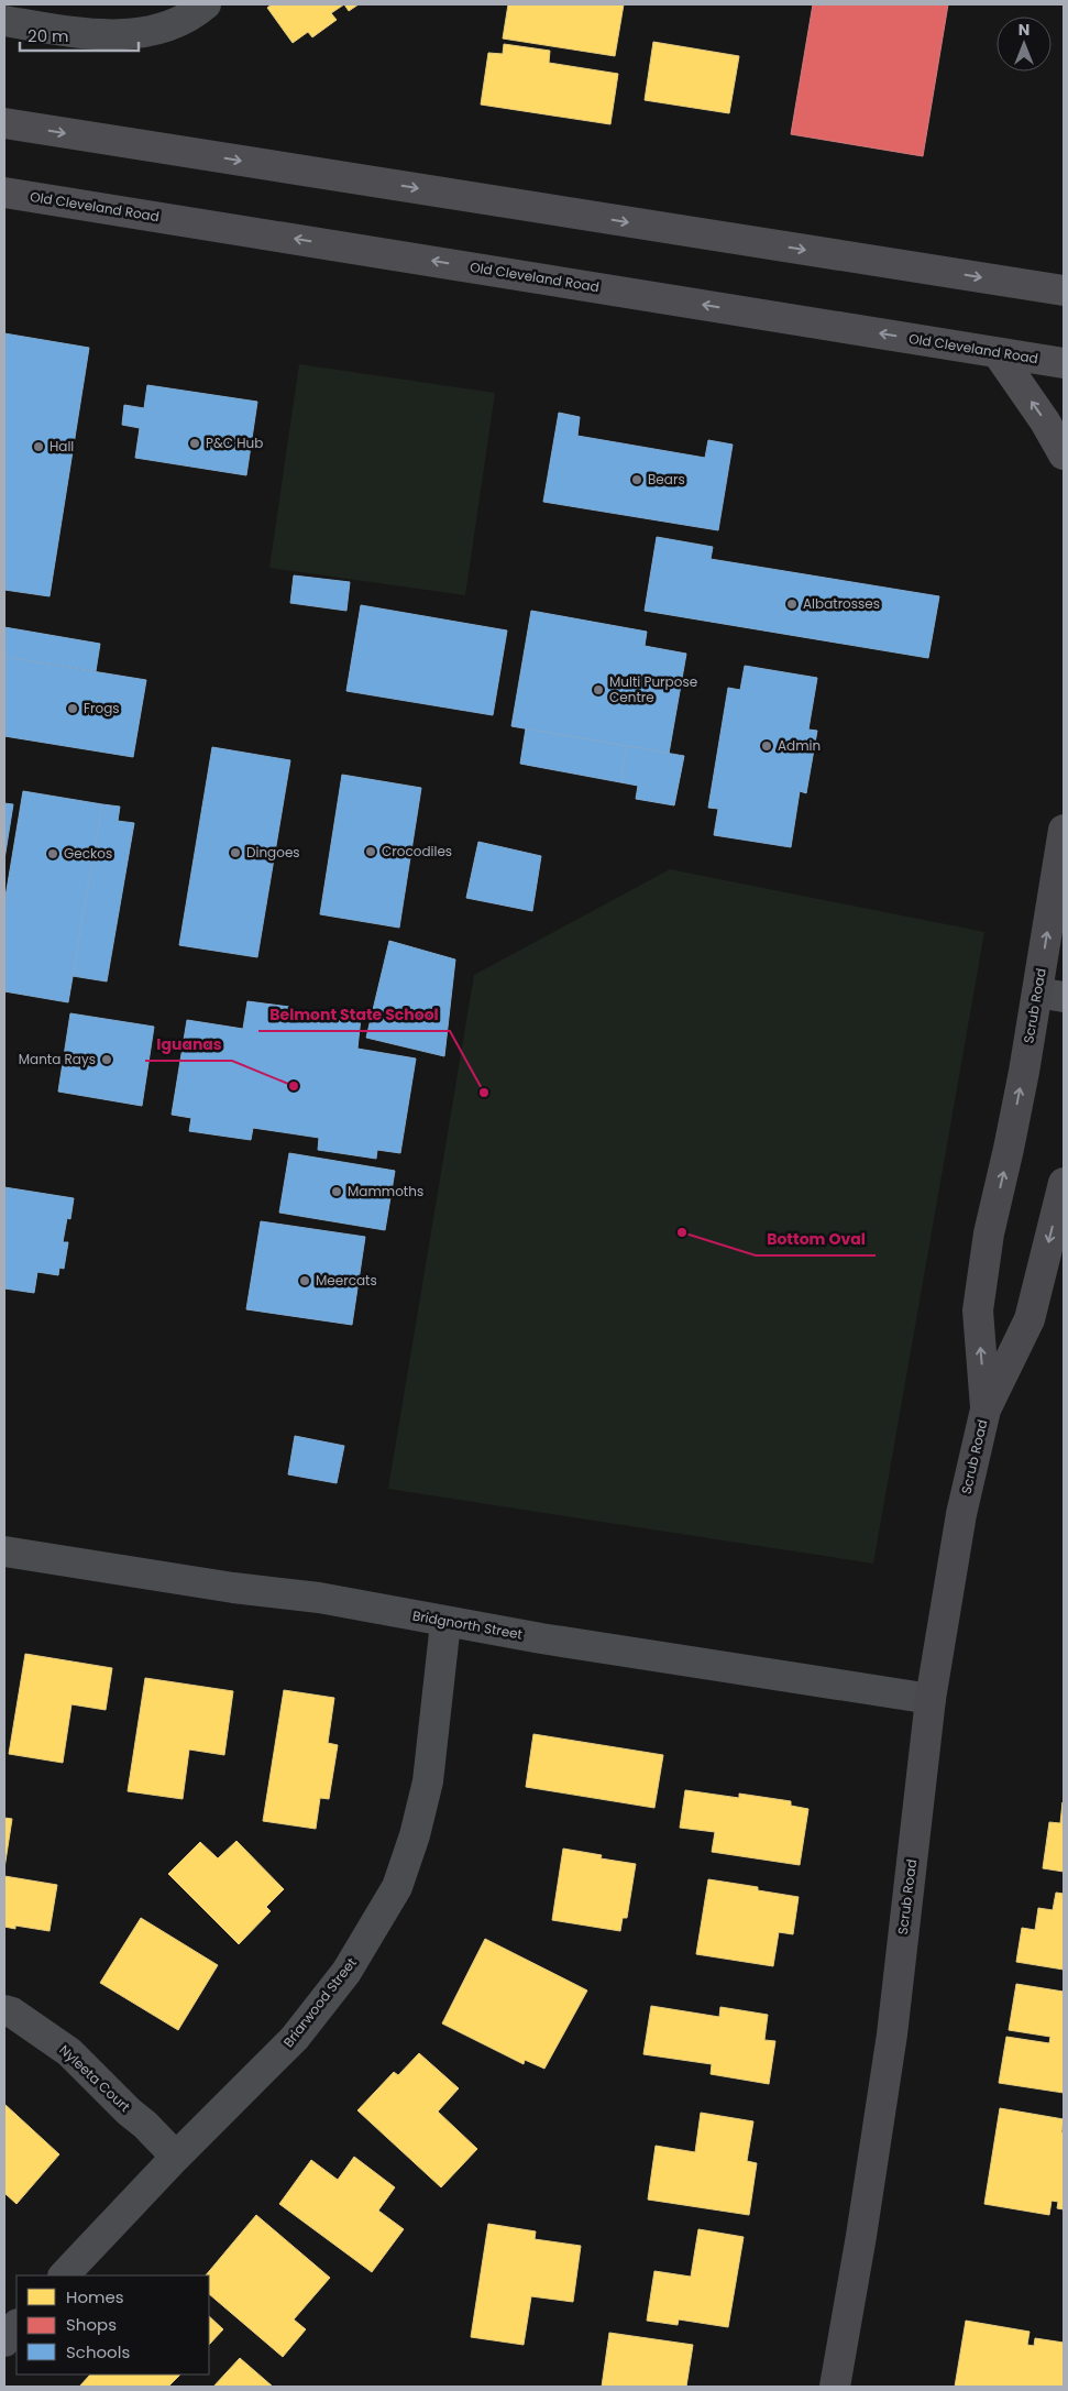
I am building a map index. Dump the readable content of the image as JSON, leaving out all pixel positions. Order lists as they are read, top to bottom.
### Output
{
  "streets": {
    "highway": ["Old Cleveland Road"],
    "main road": ["Scrub Road"],
    "street": ["Bridgnorth Street", "Briarwood Street", "Nyleeta Court"]
  },
  "crossings": [
    ["Scrub Road", "Bridgnorth Street"],
    ["Bridgnorth Street", "Briarwood Street"],
    ["Briarwood Street", "Nyleeta Court"]
  ],
  "places": [
    "P&C Hub",
    "Hall",
    "Bears",
    "Albatrosses",
    "Multi Purpose Centre",
    "Frogs",
    "Admin",
    "Crocodiles",
    "Dingoes",
    "Geckos",
    "Manta Rays",
    "Iguanas",
    "Belmont State School",
    "Mammoths",
    "Bottom Oval",
    "Meercats"
  ],
  "legend": ["Homes", "Shops", "Schools"],
  "scale_bar": "20 m",
  "north": "top"
}
